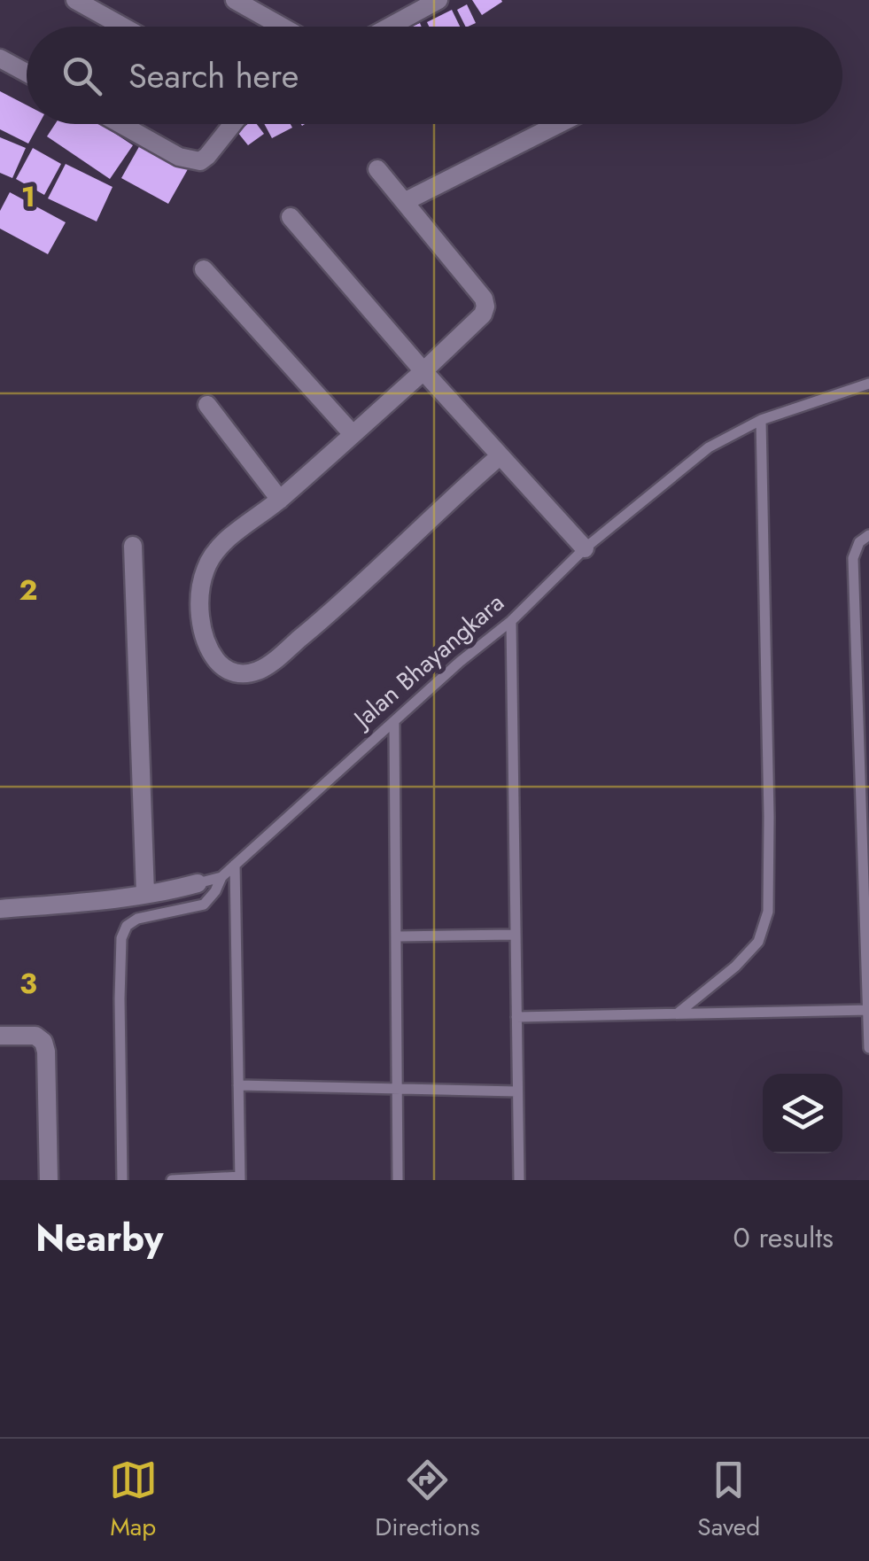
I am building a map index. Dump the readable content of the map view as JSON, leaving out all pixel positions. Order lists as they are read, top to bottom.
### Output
{
  "streets": {
    "street": ["Jalan Bhayangkara"]
  },
  "page": {
    "search": "Search here",
    "heading": ["Nearby", "0 results"],
    "nav": ["Map", "Directions", "Saved"]
  },
  "grid": {
    "rows": ["1", "2", "3"]
  }
}
